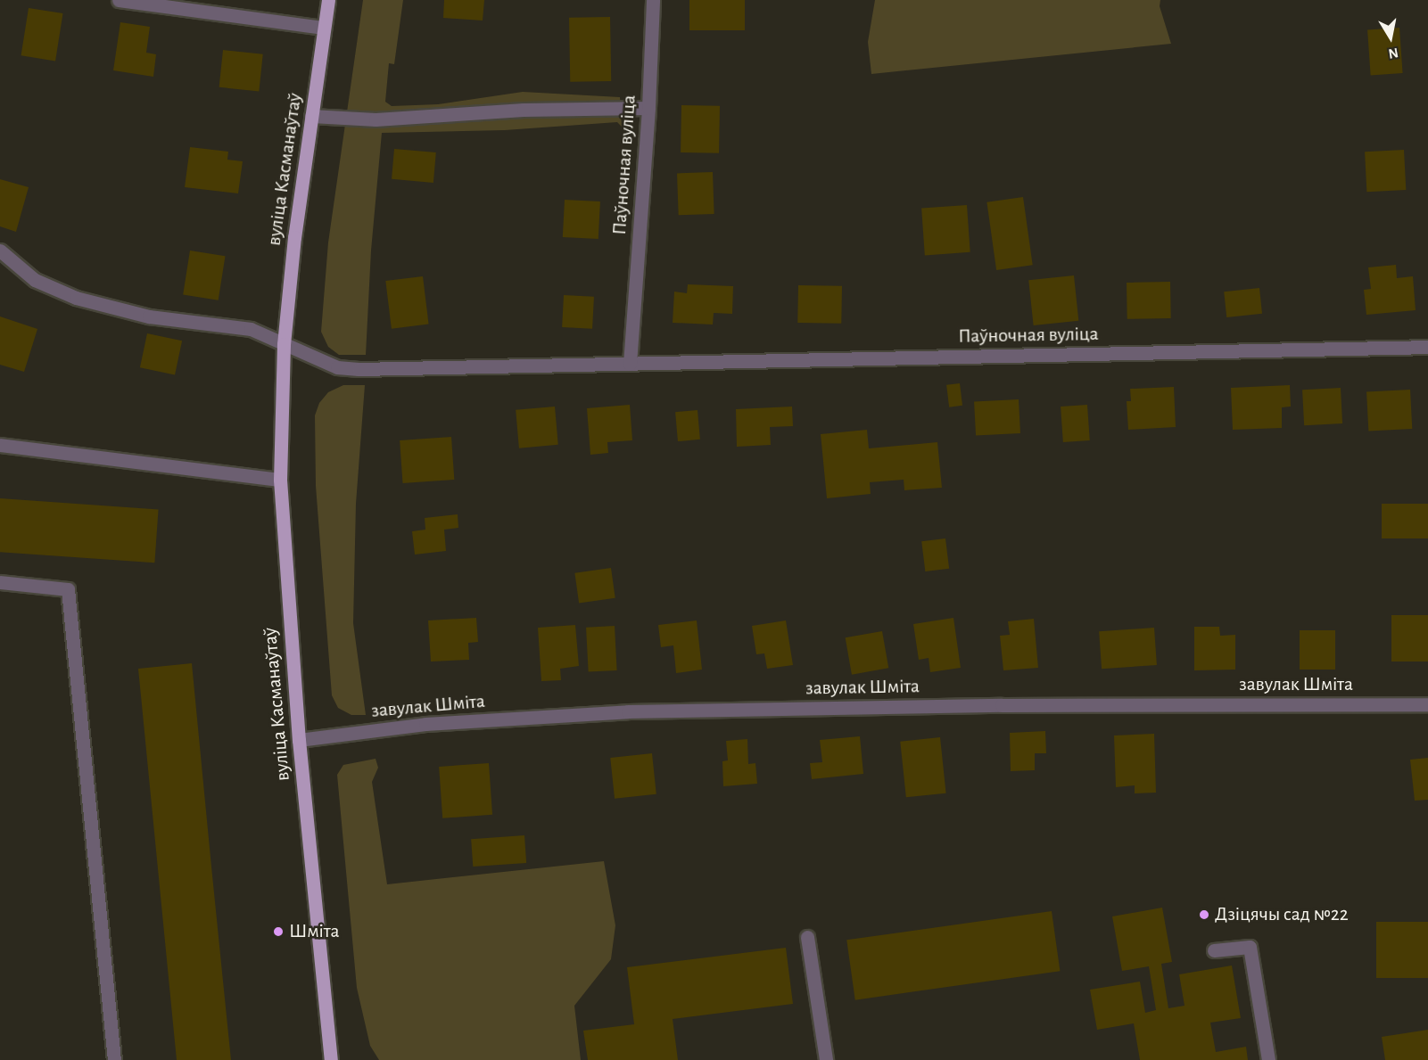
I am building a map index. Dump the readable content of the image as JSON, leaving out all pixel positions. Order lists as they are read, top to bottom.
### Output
{
  "streets": {
    "main road": ["вуліца Касманаўтаў"],
    "street": ["Паўночная вуліца", "завулак Шміта"]
  },
  "crossings": [
    ["Паўночная вуліца", "вуліца Касманаўтаў"],
    ["вуліца Касманаўтаў", "завулак Шміта"]
  ],
  "places": ["Дзіцячы сад №22", "Шміта"],
  "north": "bottom"
}
